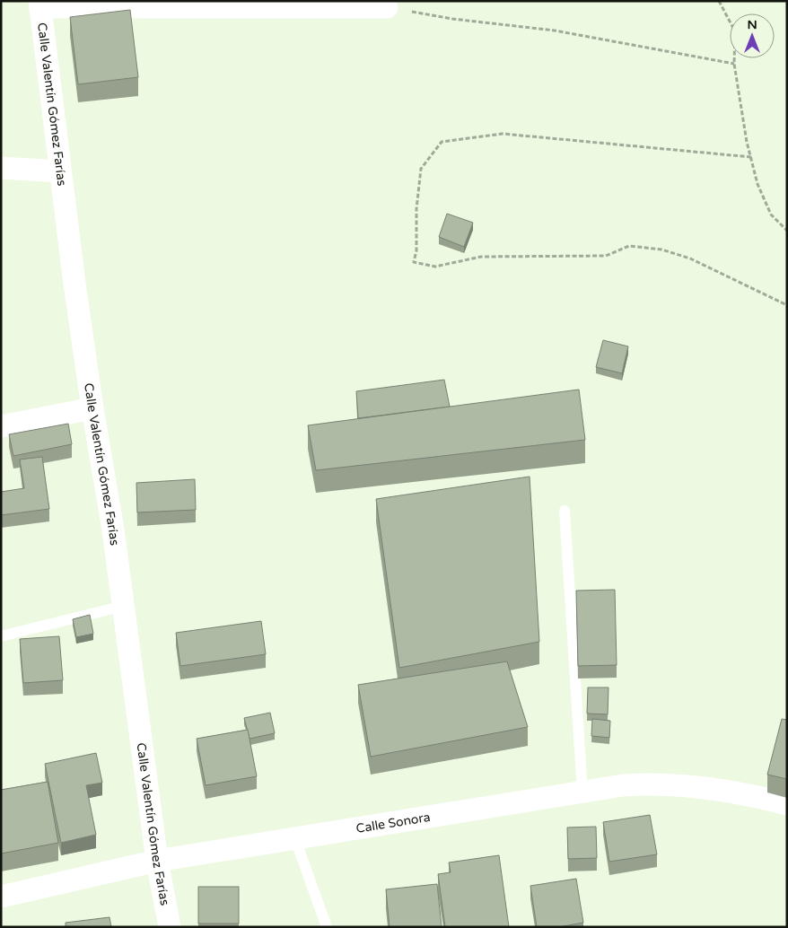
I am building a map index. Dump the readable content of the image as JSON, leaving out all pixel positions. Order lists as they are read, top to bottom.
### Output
{
  "streets": {
    "street": ["Calle Valentín Gómez Farías", "Calle Sonora"]
  },
  "crossings": [
    ["Calle Valentín Gómez Farías", "Calle Sonora"]
  ],
  "north": "top"
}
